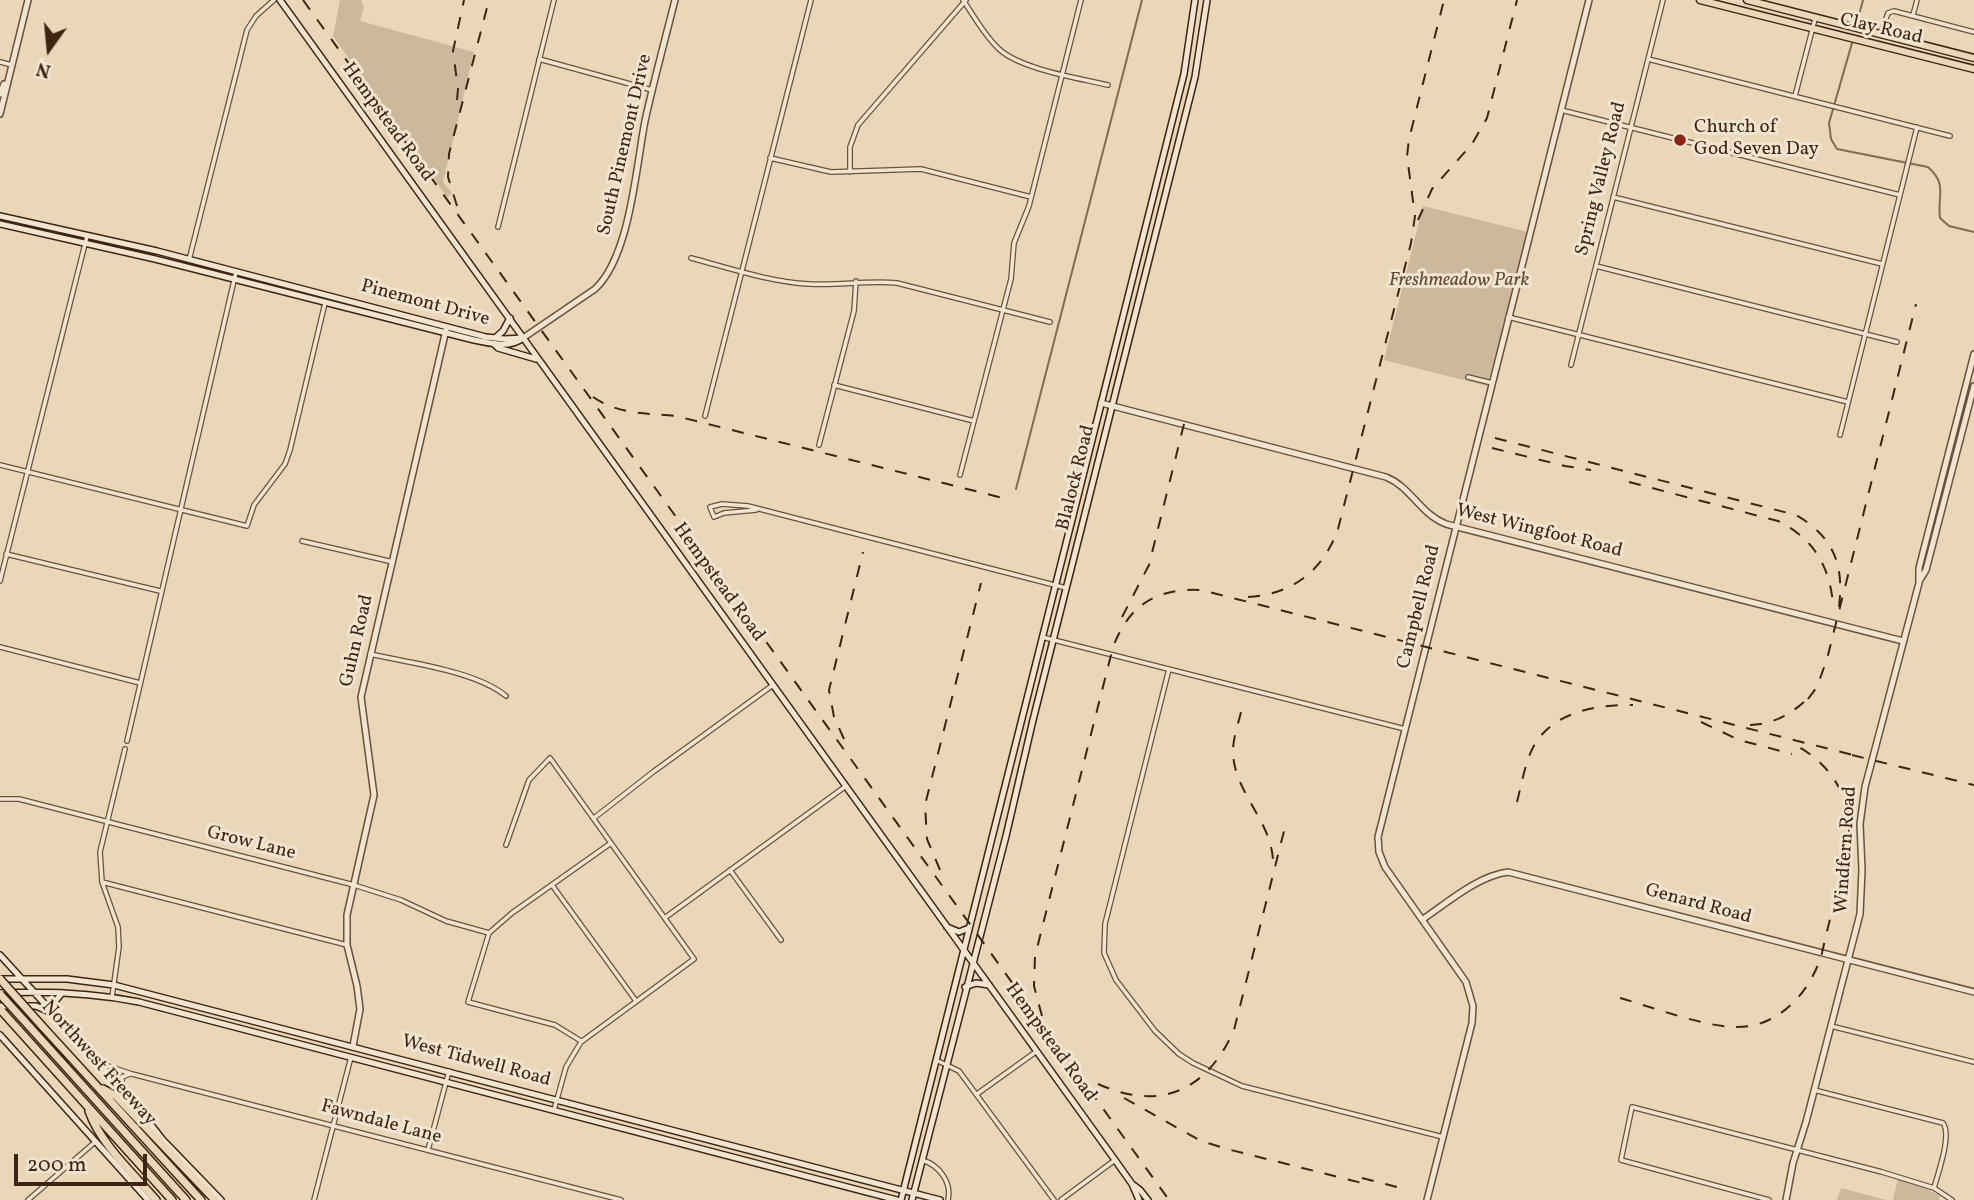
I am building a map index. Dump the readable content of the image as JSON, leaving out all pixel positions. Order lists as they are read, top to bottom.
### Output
{
  "streets": {
    "highway": ["Northwest Freeway"],
    "main road": [
      "Clay Road",
      "Hempstead Road",
      "South Pinemont Drive",
      "Pinemont Drive",
      "Blalock Road",
      "West Wingfoot Road",
      "Campbell Road",
      "Guhn Road",
      "Windfern Road",
      "Genard Road",
      "West Tidwell Road"
    ],
    "street": ["Spring Valley Road", "Grow Lane", "Fawndale Lane"]
  },
  "crossings": [
    ["Hempstead Road", "South Pinemont Drive"],
    ["Hempstead Road", "Pinemont Drive"],
    ["Hempstead Road", "Blalock Road"],
    ["South Pinemont Drive", "Pinemont Drive"],
    ["Pinemont Drive", "Guhn Road"],
    ["Blalock Road", "West Wingfoot Road"],
    ["Blalock Road", "West Tidwell Road"],
    ["West Wingfoot Road", "Campbell Road"],
    ["West Wingfoot Road", "Windfern Road"],
    ["Campbell Road", "Genard Road"],
    ["Guhn Road", "Grow Lane"],
    ["Guhn Road", "West Tidwell Road"],
    ["Windfern Road", "Genard Road"],
    ["West Tidwell Road", "Northwest Freeway"]
  ],
  "parks": ["Freshmeadow Park"],
  "places": ["Church of God Seven Day"],
  "scale_bar": "200 m",
  "north": "bottom"
}
